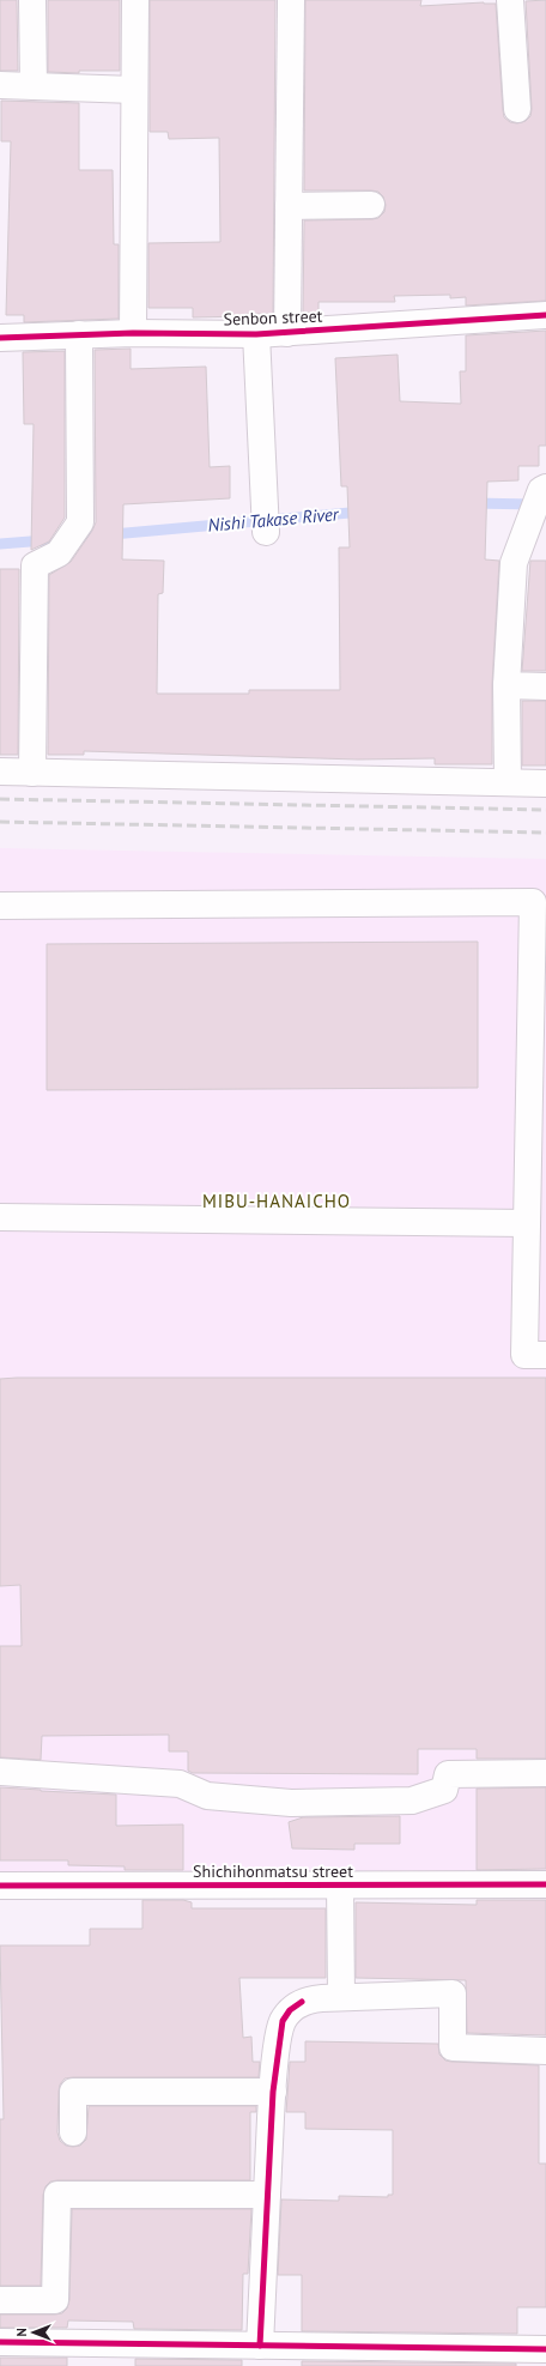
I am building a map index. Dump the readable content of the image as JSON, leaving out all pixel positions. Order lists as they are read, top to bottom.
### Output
{
  "streets": {
    "street": ["Senbon street", "Shichihonmatsu street"]
  },
  "districts": ["MIBU-HANAICHO"],
  "water": ["Nishi Takase River"],
  "north": "left"
}
